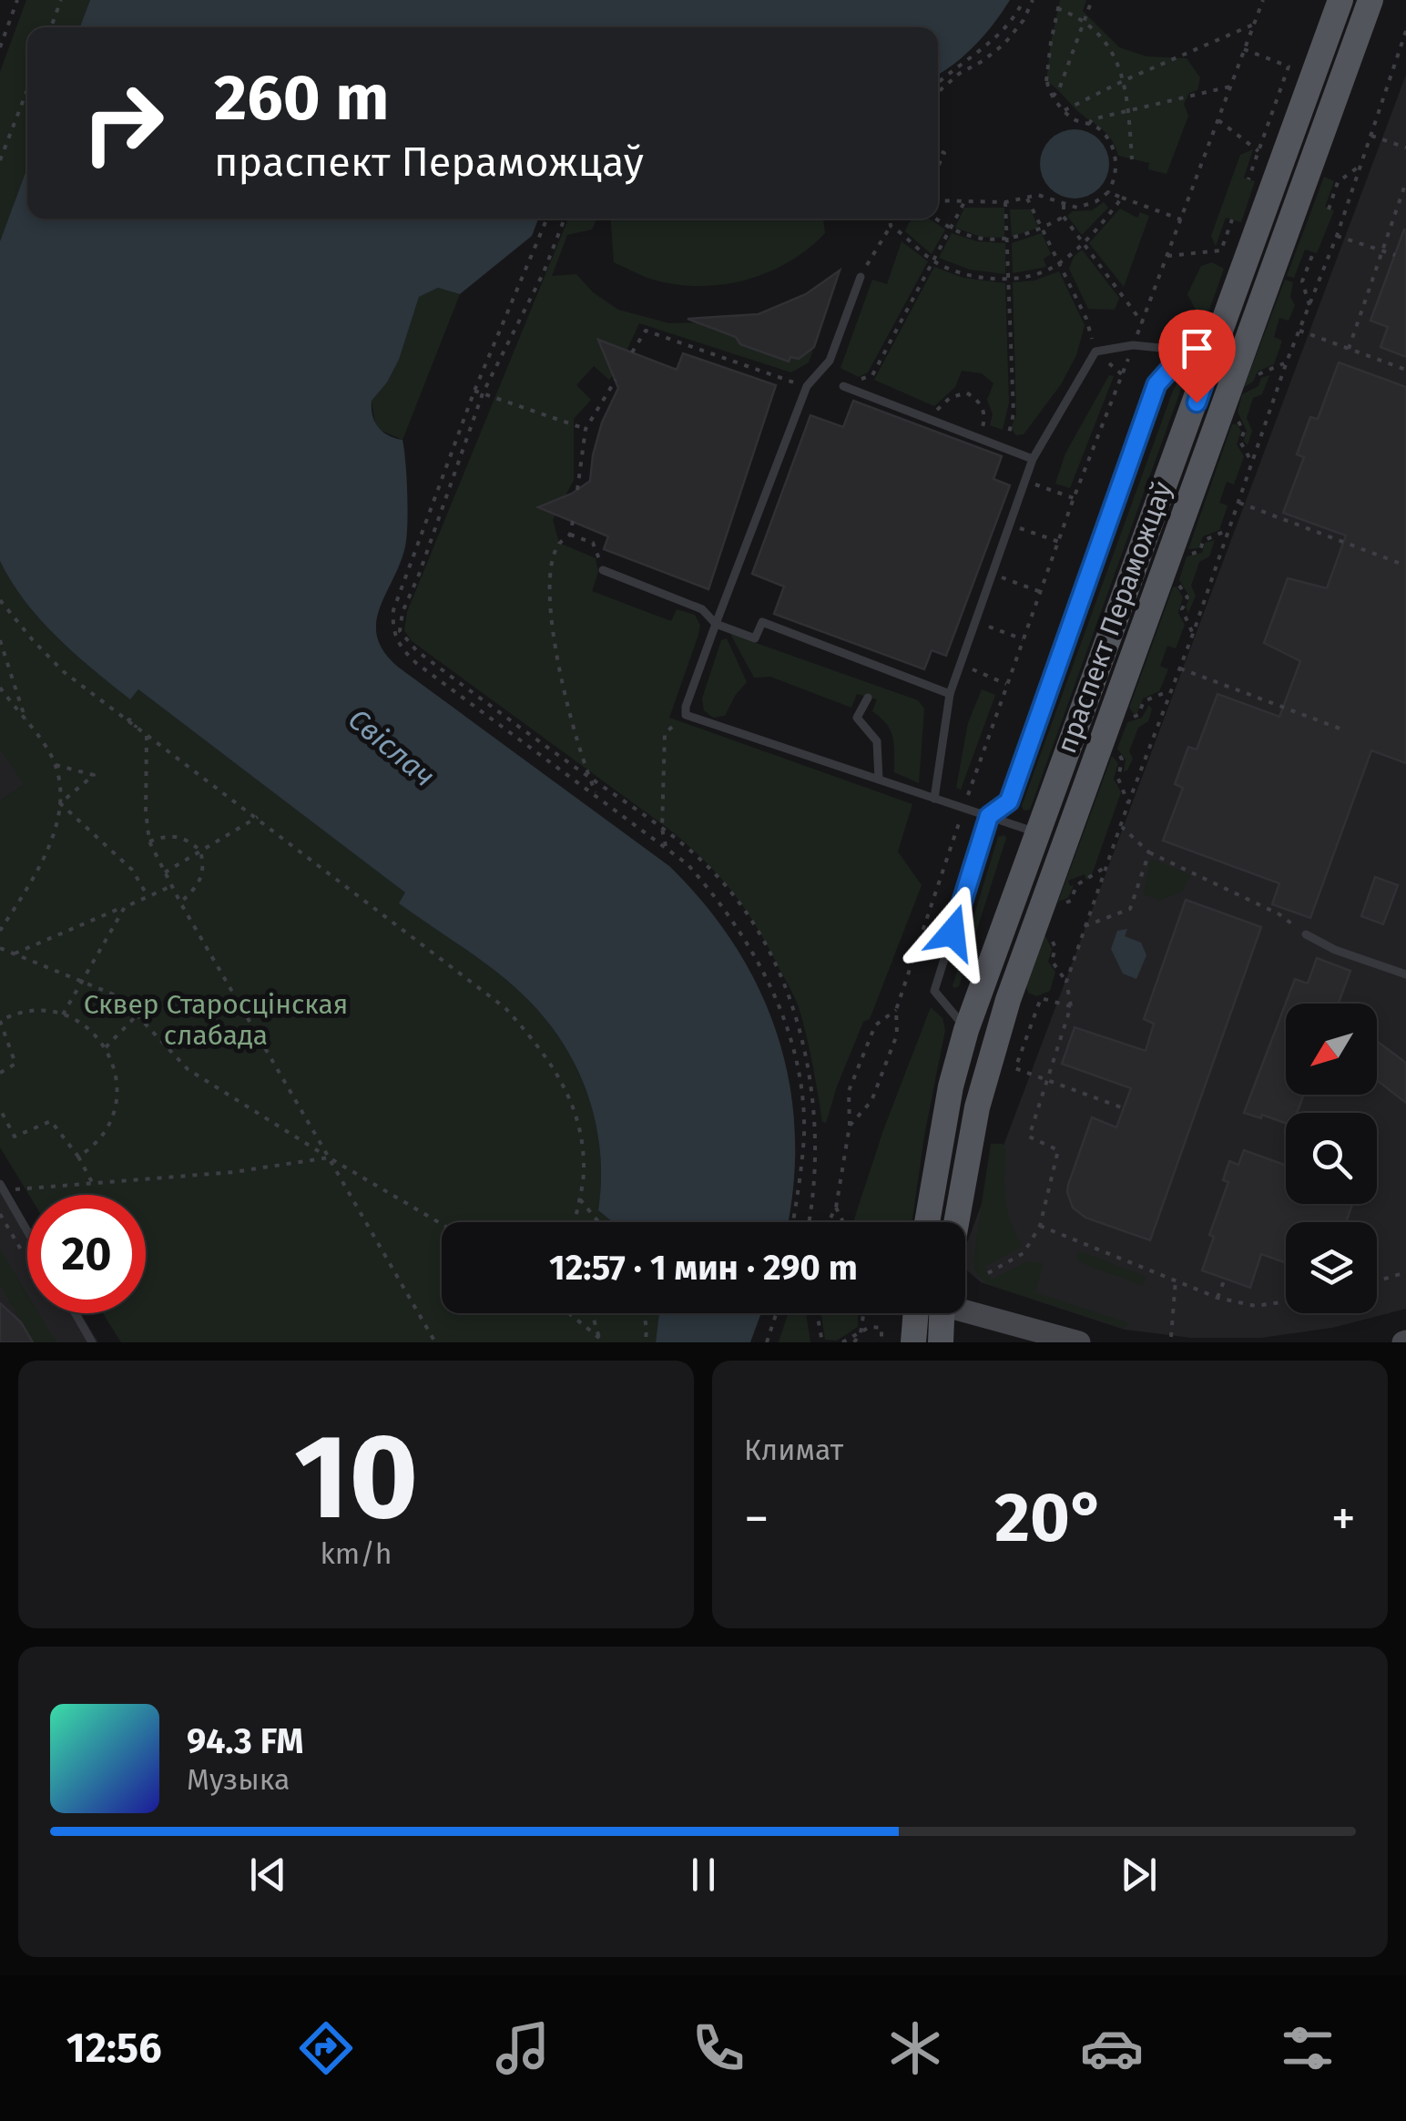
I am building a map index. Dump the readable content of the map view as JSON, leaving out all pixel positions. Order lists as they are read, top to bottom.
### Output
{
  "streets": {
    "main road": ["праспект Пераможцаў"]
  },
  "water": ["Свіслач"],
  "parks": ["Сквер Старосцінская слабада"],
  "north": "bottom left",
  "page": {
    "turn": ["260 m", "праспект Пераможцаў"],
    "limit": "20",
    "trip": "12:57 · 1 мин · 290 m",
    "tile": [
      ["10", "km/h"],
      "Климат"
    ],
    "heat": ["−", "20°", "+"],
    "song": ["94.3 FM", "Музыка"],
    "tabs": "12:56"
  }
}
